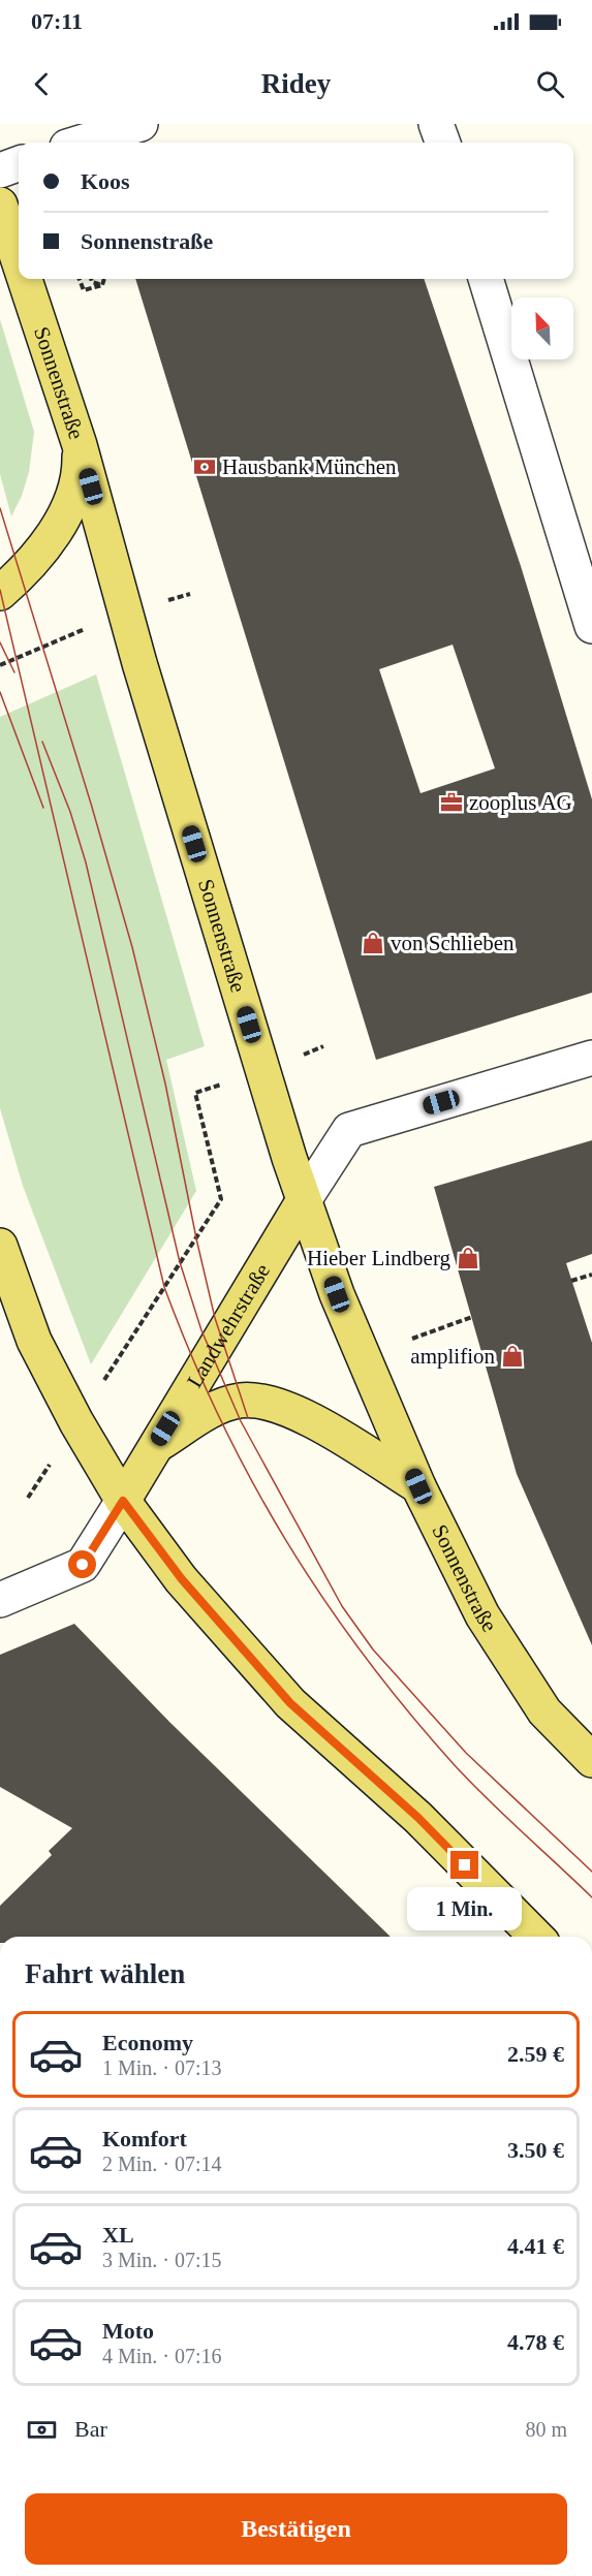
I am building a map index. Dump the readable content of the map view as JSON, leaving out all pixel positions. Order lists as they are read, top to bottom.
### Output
{
  "streets": {
    "main road": ["Sonnenstraße", "Landwehrstraße"]
  },
  "crossings": [
    ["Sonnenstraße", "Landwehrstraße"]
  ],
  "places": {
    "bank": ["Hausbank München"],
    "office": ["zooplus AG"],
    "shop": ["von Schlieben", "Hieber Lindberg", "amplifion"]
  },
  "north": "top left",
  "page": {
    "status": "07:11",
    "header": "Ridey",
    "banner": ["Koos", "Sonnenstraße"],
    "bubble": "1 Min.",
    "heading": "Fahrt wählen",
    "list": [
      {
        "name": "Economy",
        "note": "1 Min. · 07:13",
        "value": "2.59 €"
      },
      {
        "name": "Komfort",
        "note": "2 Min. · 07:14",
        "value": "3.50 €"
      },
      {
        "name": "XL",
        "note": "3 Min. · 07:15",
        "value": "4.41 €"
      },
      {
        "name": "Moto",
        "note": "4 Min. · 07:16",
        "value": "4.78 €"
      }
    ],
    "pay": ["Bar", "80 m"],
    "buttons": "Bestätigen"
  }
}
